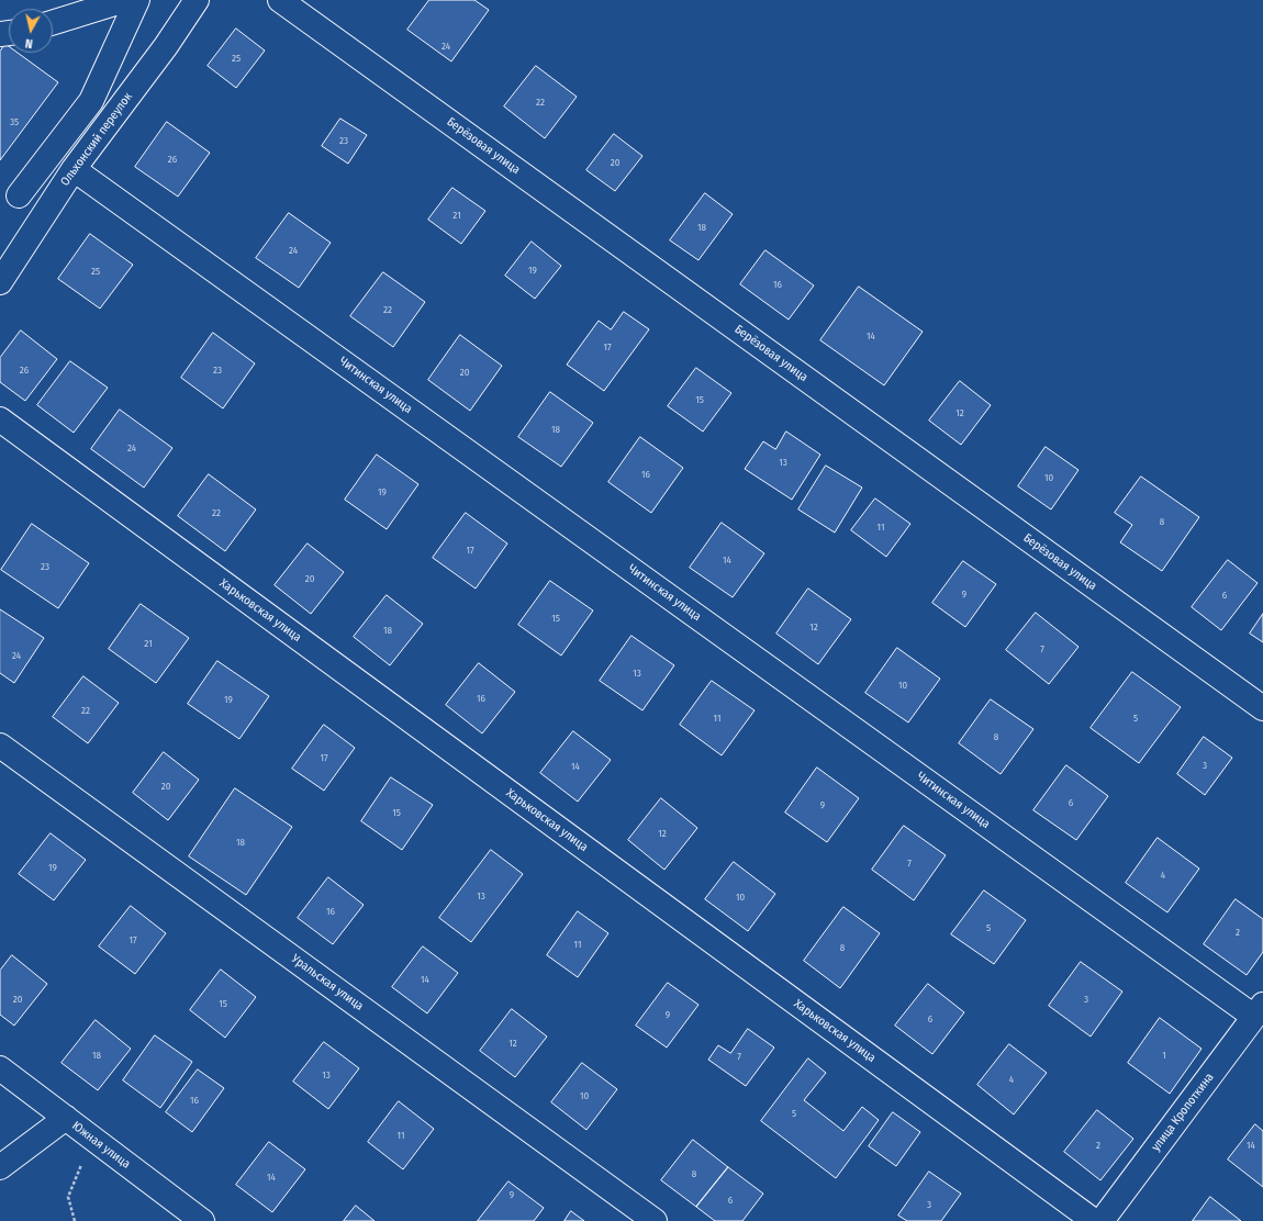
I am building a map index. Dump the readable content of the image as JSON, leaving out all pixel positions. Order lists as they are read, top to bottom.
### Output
{
  "streets": {
    "street": [
      "Ольхонский переулок",
      "Берёзовая улица",
      "Читинская улица",
      "Харьковская улица",
      "Уральская улица",
      "улица Кропоткина",
      "Южная улица"
    ]
  },
  "crossings": [
    ["Ольхонский переулок", "Читинская улица"],
    ["Читинская улица", "улица Кропоткина"]
  ],
  "house_numbers": [
    "24",
    "25",
    "22",
    "35",
    "23",
    "26",
    "20",
    "21",
    "18",
    "24",
    "19",
    "25",
    "16",
    "22",
    "14",
    "17",
    "26",
    "23",
    "20",
    "15",
    "12",
    "18",
    "24",
    "13",
    "16",
    "10",
    "19",
    "22",
    "8",
    "11",
    "17",
    "14",
    "23",
    "20",
    "9",
    "6",
    "15",
    "12",
    "18",
    "21",
    "7",
    "24",
    "13",
    "10",
    "16",
    "19",
    "22",
    "11",
    "5",
    "8",
    "17",
    "3",
    "14",
    "20",
    "6",
    "9",
    "15",
    "12",
    "18",
    "7",
    "19",
    "4",
    "13",
    "10",
    "16",
    "5",
    "2",
    "17",
    "11",
    "8",
    "14",
    "20",
    "3",
    "15",
    "9",
    "6",
    "12",
    "18",
    "1",
    "7",
    "13",
    "4",
    "10",
    "16",
    "5",
    "11",
    "2",
    "14",
    "8",
    "14",
    "9",
    "6",
    "3"
  ],
  "north": "bottom"
}
